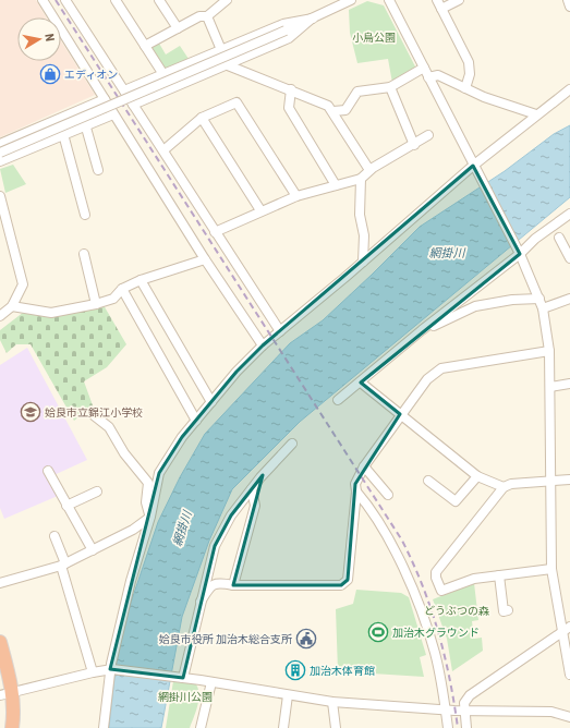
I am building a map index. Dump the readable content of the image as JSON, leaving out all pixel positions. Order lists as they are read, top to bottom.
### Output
{
  "water": ["網掛川"],
  "parks": ["小烏公園", "どうぶつの森", "網掛川公園"],
  "places": {
    "shop": ["エディオン"],
    "school or university": ["姶良市立錦江小学校"],
    "sports": ["加治木グラウンド"],
    "public building": ["姶良市役所 加治木総合支所"],
    "building": ["加治木体育館"]
  },
  "north": "right"
}
